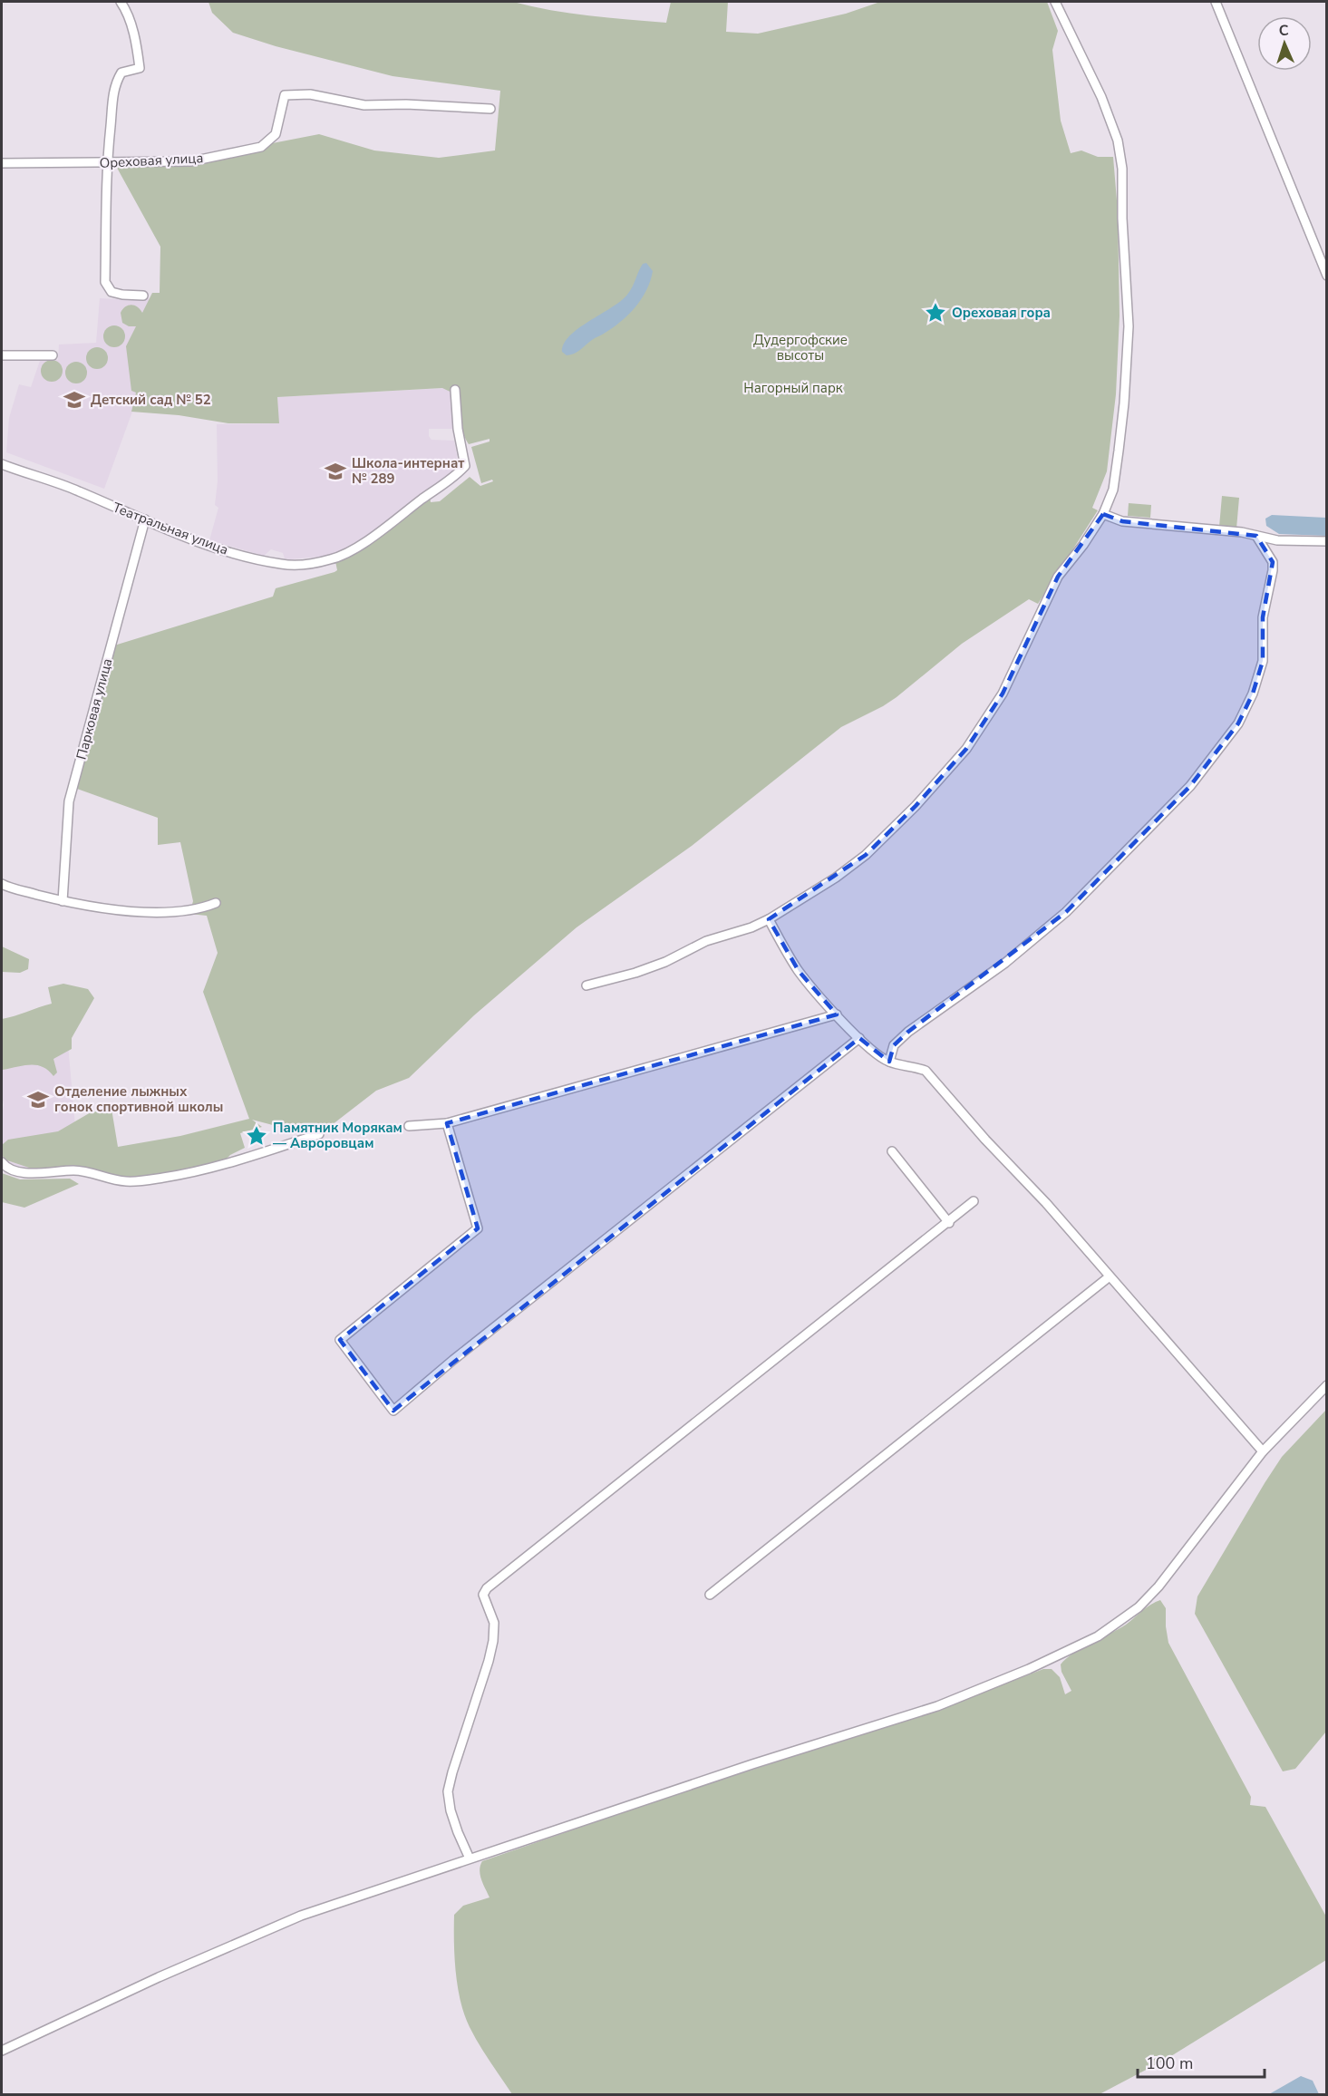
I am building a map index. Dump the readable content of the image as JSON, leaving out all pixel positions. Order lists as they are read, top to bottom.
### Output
{
  "streets": {
    "street": ["Ореховая улица", "Театральная улица", "Парковая улица"]
  },
  "crossings": [
    ["Театральная улица", "Парковая улица"]
  ],
  "parks": ["Дудергофские высоты", "Нагорный парк"],
  "places": {
    "place": ["Ореховая гора", "Памятник Морякам — Авроровцам"],
    "school or university": ["Детский сад № 52", "Школа-интернат № 289", "Отделение лыжных гонок спортивной школы"]
  },
  "scale_bar": "100 m",
  "north": "top"
}
